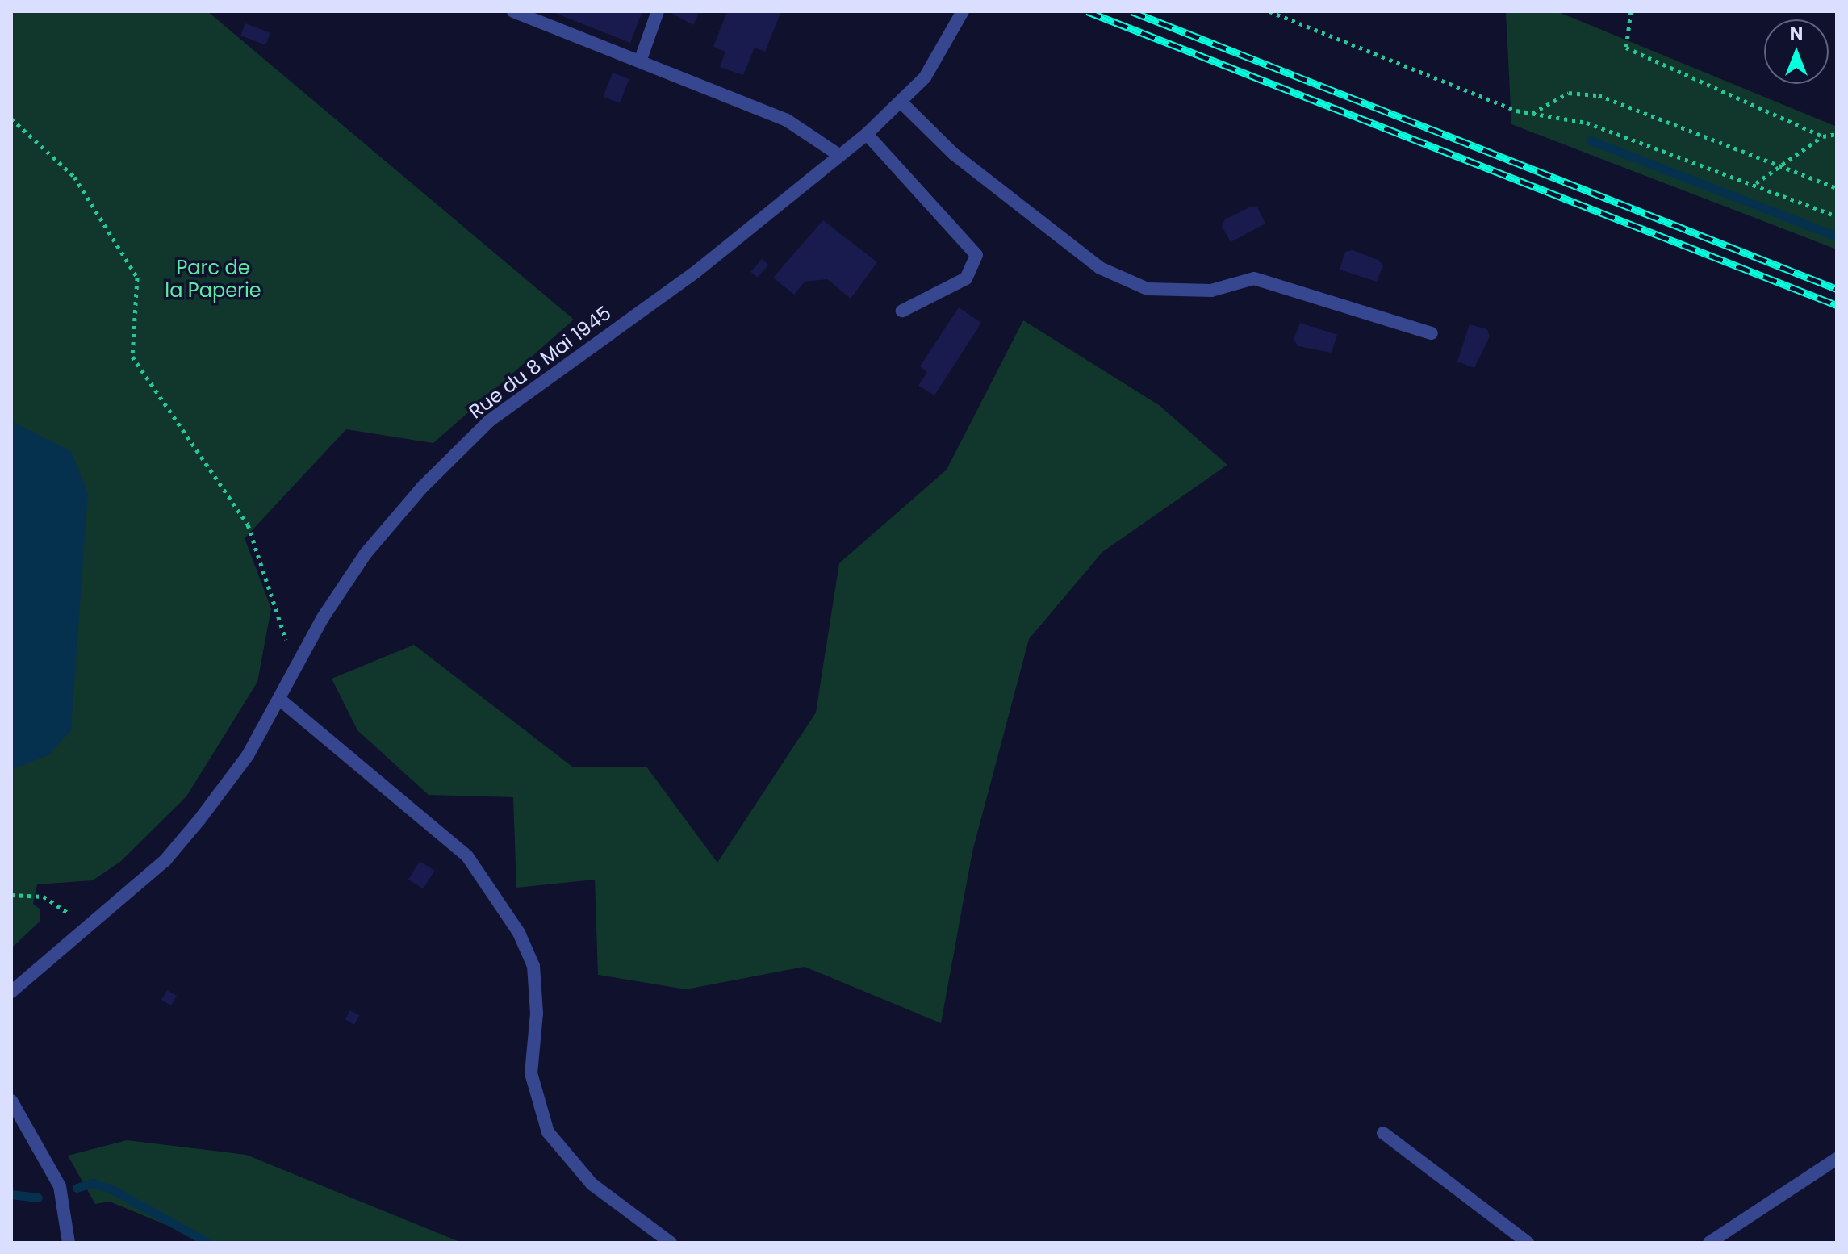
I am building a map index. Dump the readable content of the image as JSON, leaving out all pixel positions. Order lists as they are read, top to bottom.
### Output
{
  "streets": {
    "street": ["Rue du 8 Mai 1945"]
  },
  "parks": ["Parc de la Paperie"],
  "north": "top"
}
